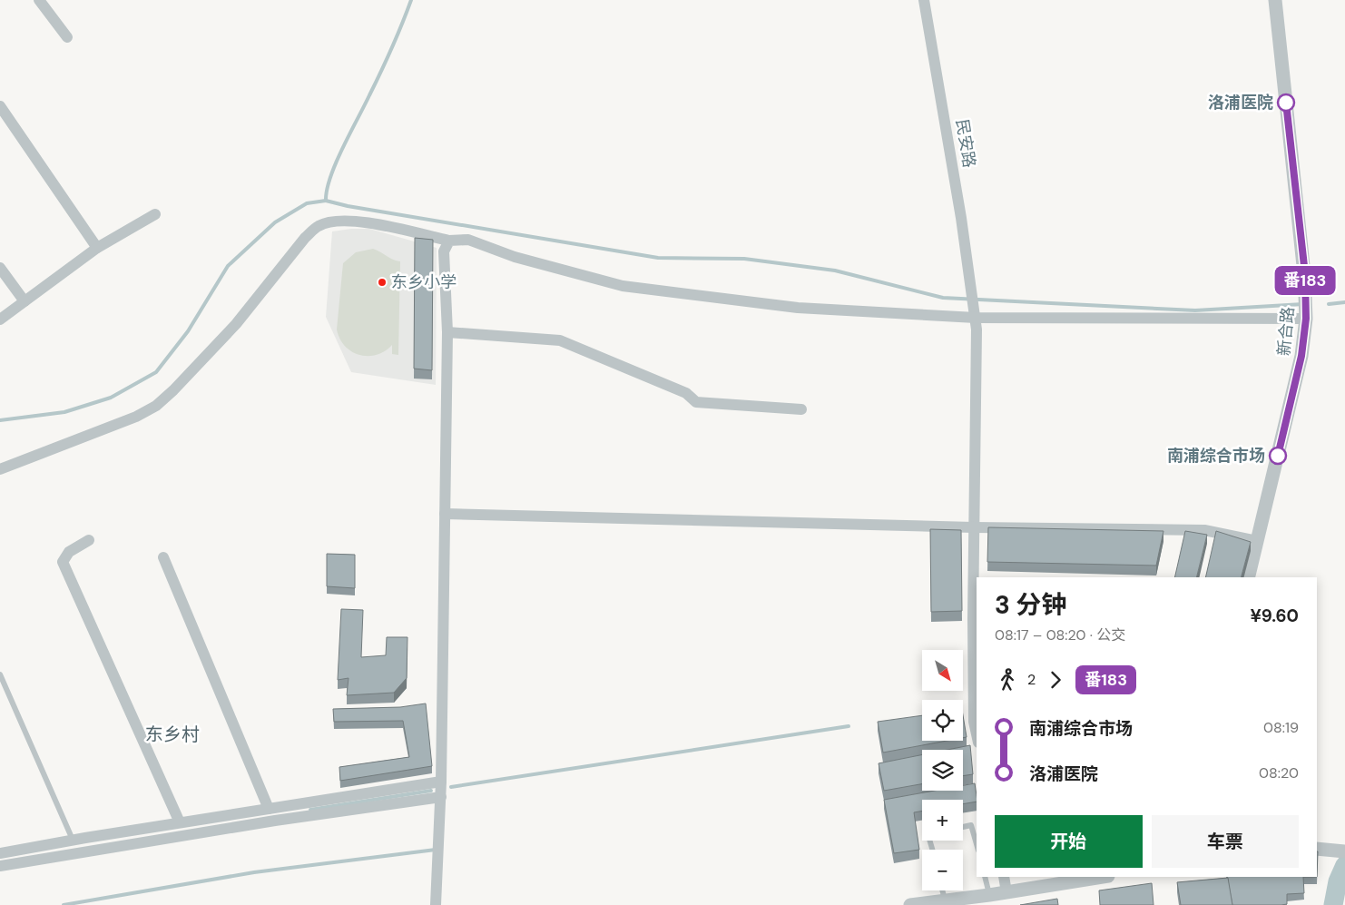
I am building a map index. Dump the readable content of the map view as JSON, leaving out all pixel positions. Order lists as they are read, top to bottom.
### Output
{
  "streets": {
    "street": ["民安路", "新合路"]
  },
  "districts": ["东乡村"],
  "places": ["洛浦医院", "东乡小学", "南浦综合市场"],
  "lines": ["bus line 番183"],
  "north": "bottom right",
  "page": {
    "on_map": "番183",
    "heading": ["3 分钟", "08:17 – 08:20 · 公交", "¥9.60"],
    "map_buttons": ["+", "−"],
    "legs": ["2", "番183"],
    "list": [
      {
        "name": "南浦综合市场",
        "value": "08:19"
      },
      {
        "name": "洛浦医院",
        "value": "08:20"
      }
    ],
    "buttons": ["开始", "车票"]
  }
}
